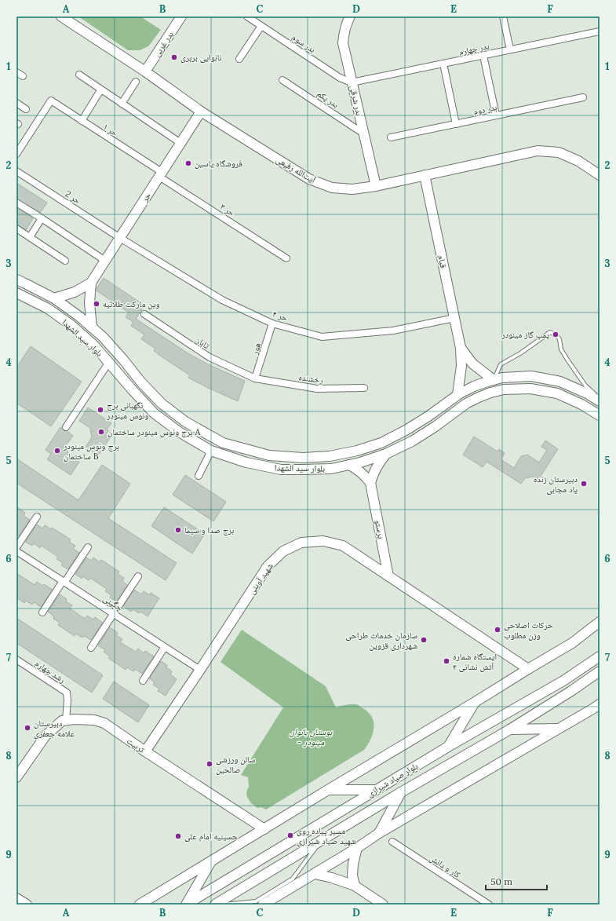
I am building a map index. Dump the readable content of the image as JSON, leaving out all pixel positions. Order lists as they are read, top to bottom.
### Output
{
  "streets": {
    "street": [
      "بدر سوم",
      "بدر غربی",
      "بدر چهارم",
      "بدر یکم",
      "بدر شرقی",
      "بدر دوم",
      "حر ۱",
      "آیت‌الله رفیعی",
      "حر 2",
      "حر",
      "حر ۳",
      "قیام",
      "حر ۴",
      "بلوار سید الشهدا",
      "تابان",
      "هور",
      "رخشنده",
      "پرستو",
      "شهید آوینی",
      "چگینی",
      "رشد چهارم",
      "تربیت",
      "بلوار صیاد شیرازی",
      "کار و دانش"
    ]
  },
  "crossings": [
    ["بدر سوم", "بدر چهارم"],
    ["بدر سوم", "بدر شرقی"],
    ["بدر غربی", "آیت‌الله رفیعی"],
    ["بدر چهارم", "بدر شرقی"],
    ["بدر یکم", "بدر شرقی"],
    ["بدر شرقی", "آیت‌الله رفیعی"],
    ["حر ۱", "حر"],
    ["حر ۱", "حر ۳"],
    ["آیت‌الله رفیعی", "حر"],
    ["آیت‌الله رفیعی", "قیام"],
    ["حر 2", "حر"],
    ["حر 2", "حر ۴"],
    ["حر", "حر ۳"],
    ["حر", "حر ۴"],
    ["حر", "بلوار سید الشهدا"],
    ["قیام", "حر ۴"],
    ["قیام", "بلوار سید الشهدا"],
    ["حر ۴", "هور"],
    ["بلوار سید الشهدا", "پرستو"],
    ["تابان", "هور"],
    ["تابان", "رخشنده"],
    ["هور", "رخشنده"],
    ["پرستو", "شهید آوینی"],
    ["شهید آوینی", "چگینی"],
    ["شهید آوینی", "تربیت"],
    ["رشد چهارم", "تربیت"]
  ],
  "parks": ["بوستان بانوان - مینودر"],
  "places": [
    "نانوایی بربری",
    "فروشگاه یاسین",
    "وین مارکت طلائیه",
    "پمپ گاز مینودر",
    "نگهبانی برج ونوس مینودر",
    "برج ونوس مینودر ساختمان A",
    "برج ونوس مینودر ساختمان B",
    "دبیرستان زنده یاد مجابی",
    "برج صدا و سیما",
    "حرکات اصلاحی وزن مطلوب",
    "سازمان خدمات طراحی شهرداری قزوین",
    "ایستگاه شماره ۴ آتش نشانی",
    "دبیرستان علامه جعفری",
    "سالن ورزشی صالحین",
    "مسیر پیاده روی شهید صیاد شیرازی",
    "حسینیه امام علی"
  ],
  "scale_bar": "50 m",
  "grid": {
    "columns": [
      "A",
      "B",
      "C",
      "D",
      "E",
      "F"
    ],
    "rows": [
      "1",
      "2",
      "3",
      "4",
      "5",
      "6",
      "7",
      "8",
      "9"
    ]
  }
}
